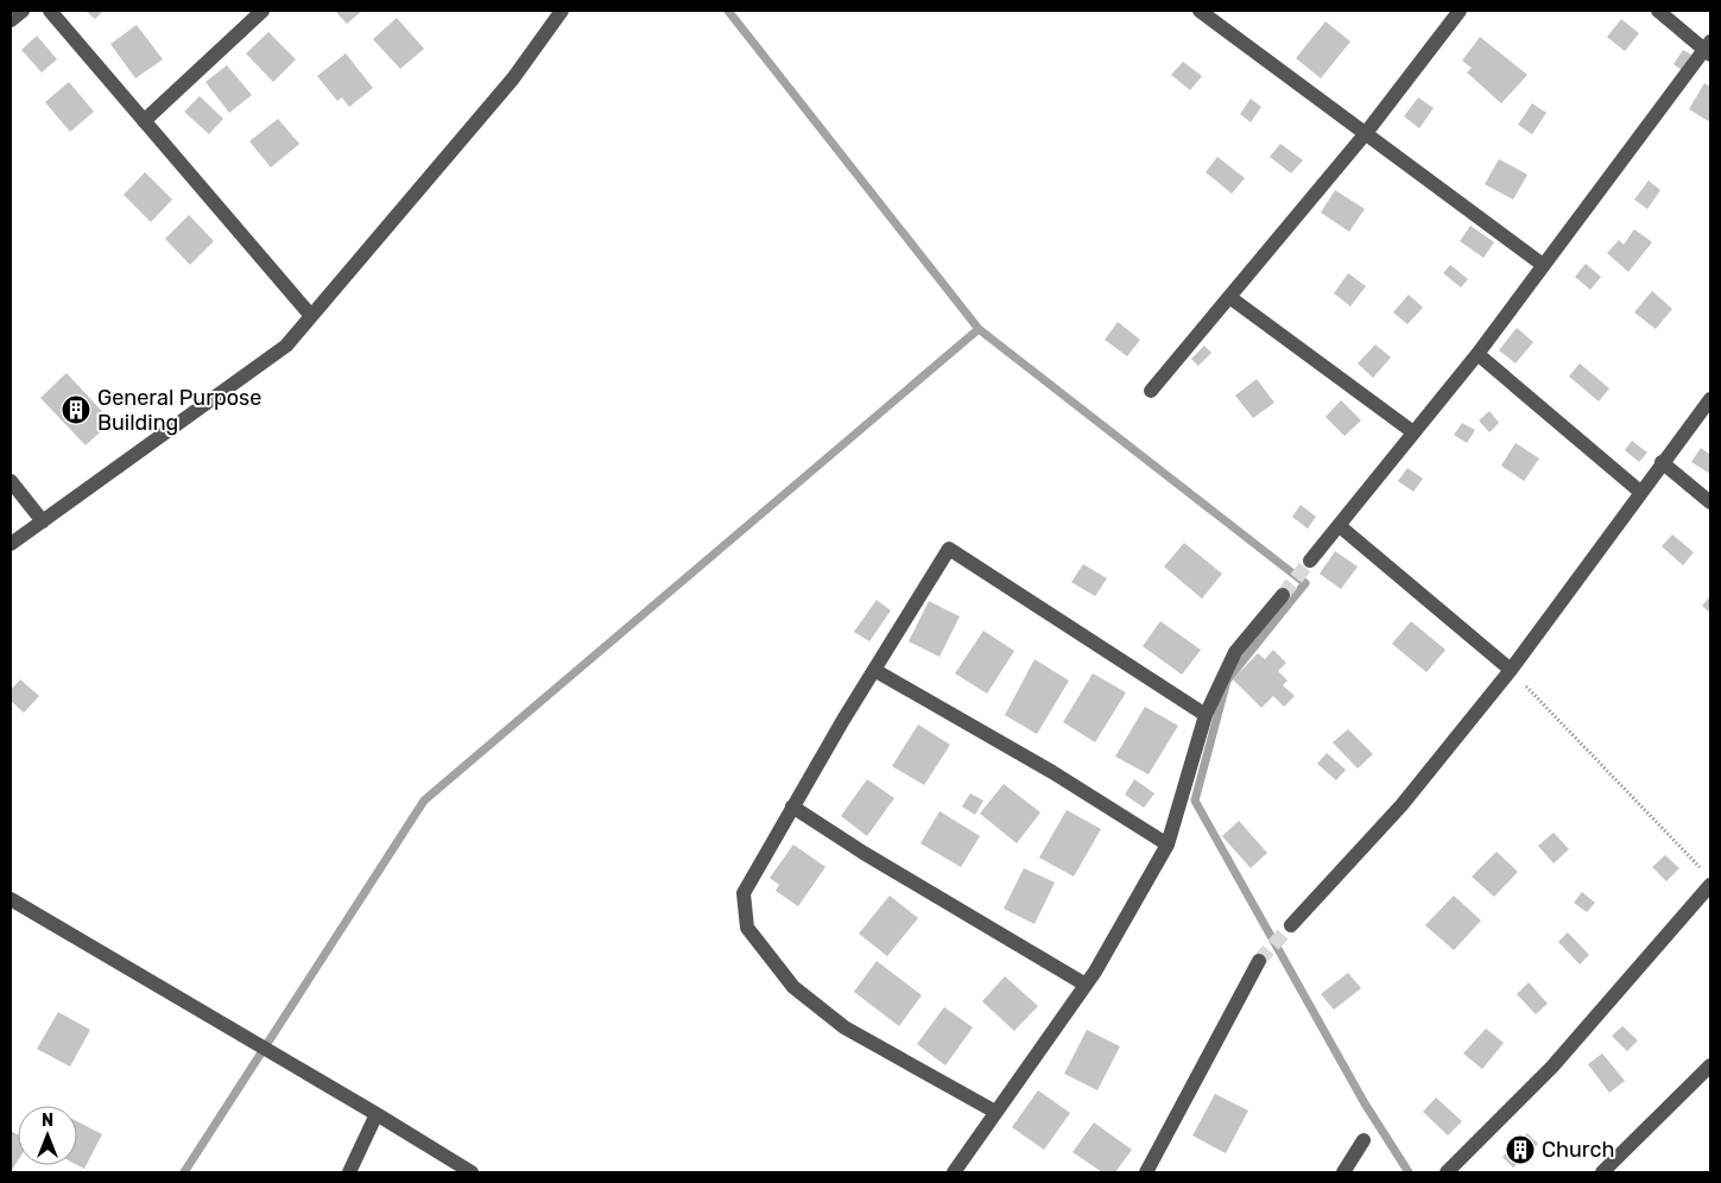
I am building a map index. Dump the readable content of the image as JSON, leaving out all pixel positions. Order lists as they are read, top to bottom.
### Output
{
  "places": {
    "building": ["General Purpose Building", "Church"]
  },
  "north": "top"
}
